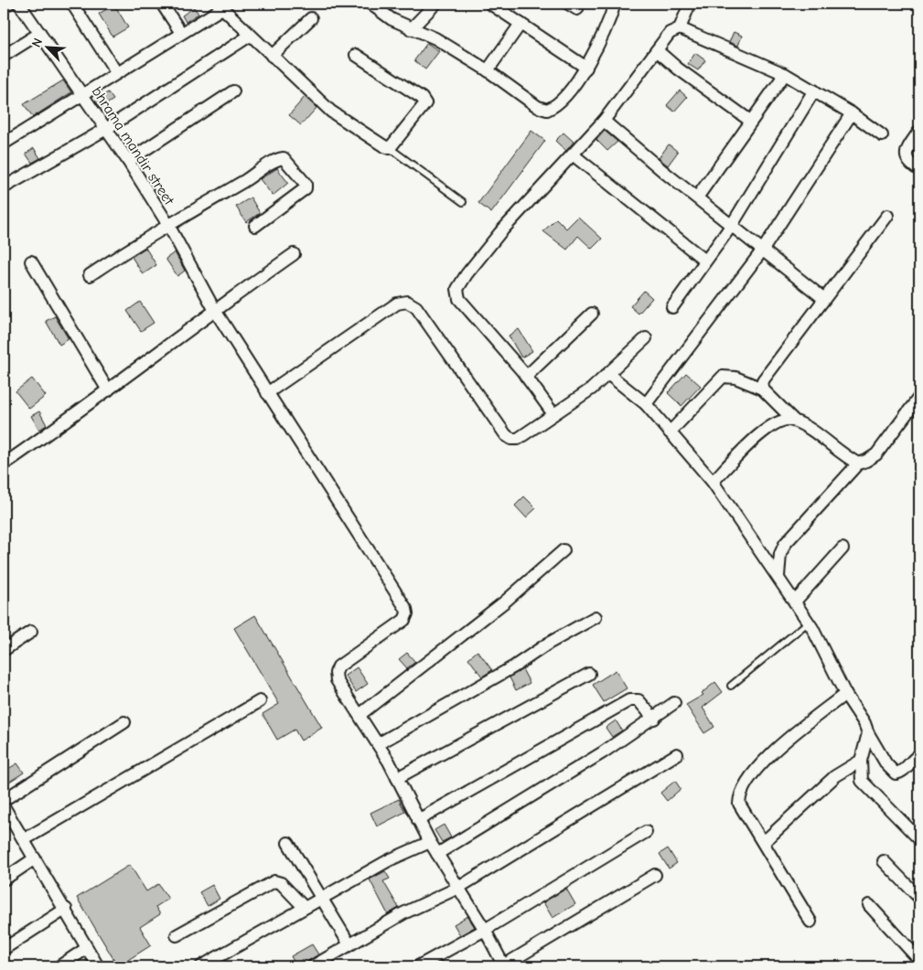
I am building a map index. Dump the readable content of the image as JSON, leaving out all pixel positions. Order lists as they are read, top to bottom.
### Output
{
  "streets": {
    "street": ["bhrama mandir street"]
  },
  "north": "top left"
}
